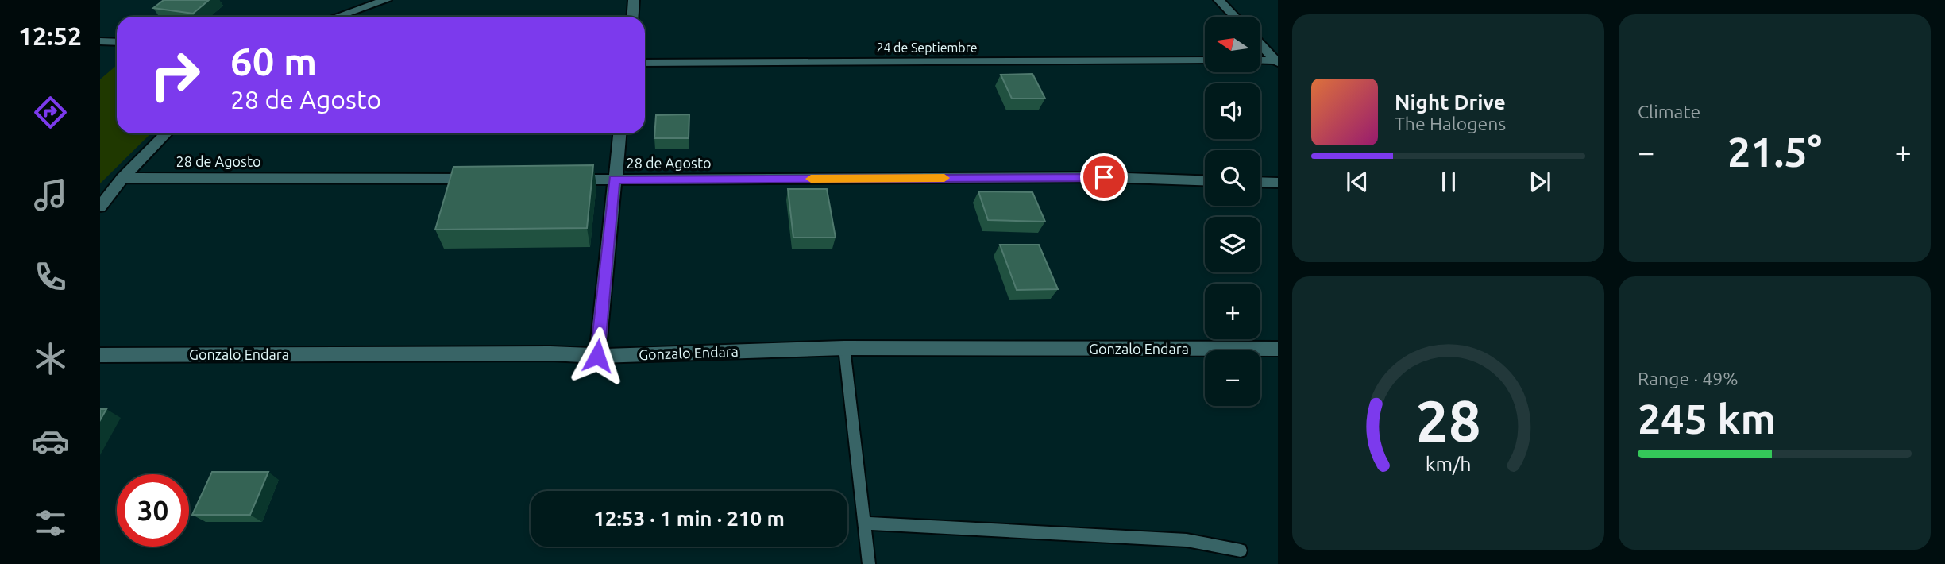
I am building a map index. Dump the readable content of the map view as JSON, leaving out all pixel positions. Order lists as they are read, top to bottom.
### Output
{
  "streets": {
    "street": ["24 de Septiembre", "28 de Agosto", "Gonzalo Endara"]
  },
  "north": "left",
  "page": {
    "tabs": "12:52",
    "tile": [
      "Climate",
      ["Range · 49%", "245 km"]
    ],
    "map_buttons": ["+", "−"],
    "turn": ["60 m", "28 de Agosto"],
    "song": ["Night Drive", "The Halogens"],
    "heat": ["−", "21.5°", "+"],
    "limit": "30",
    "trip": "12:53 · 1 min · 210 m",
    "gauge": ["28", "km/h"]
  }
}
